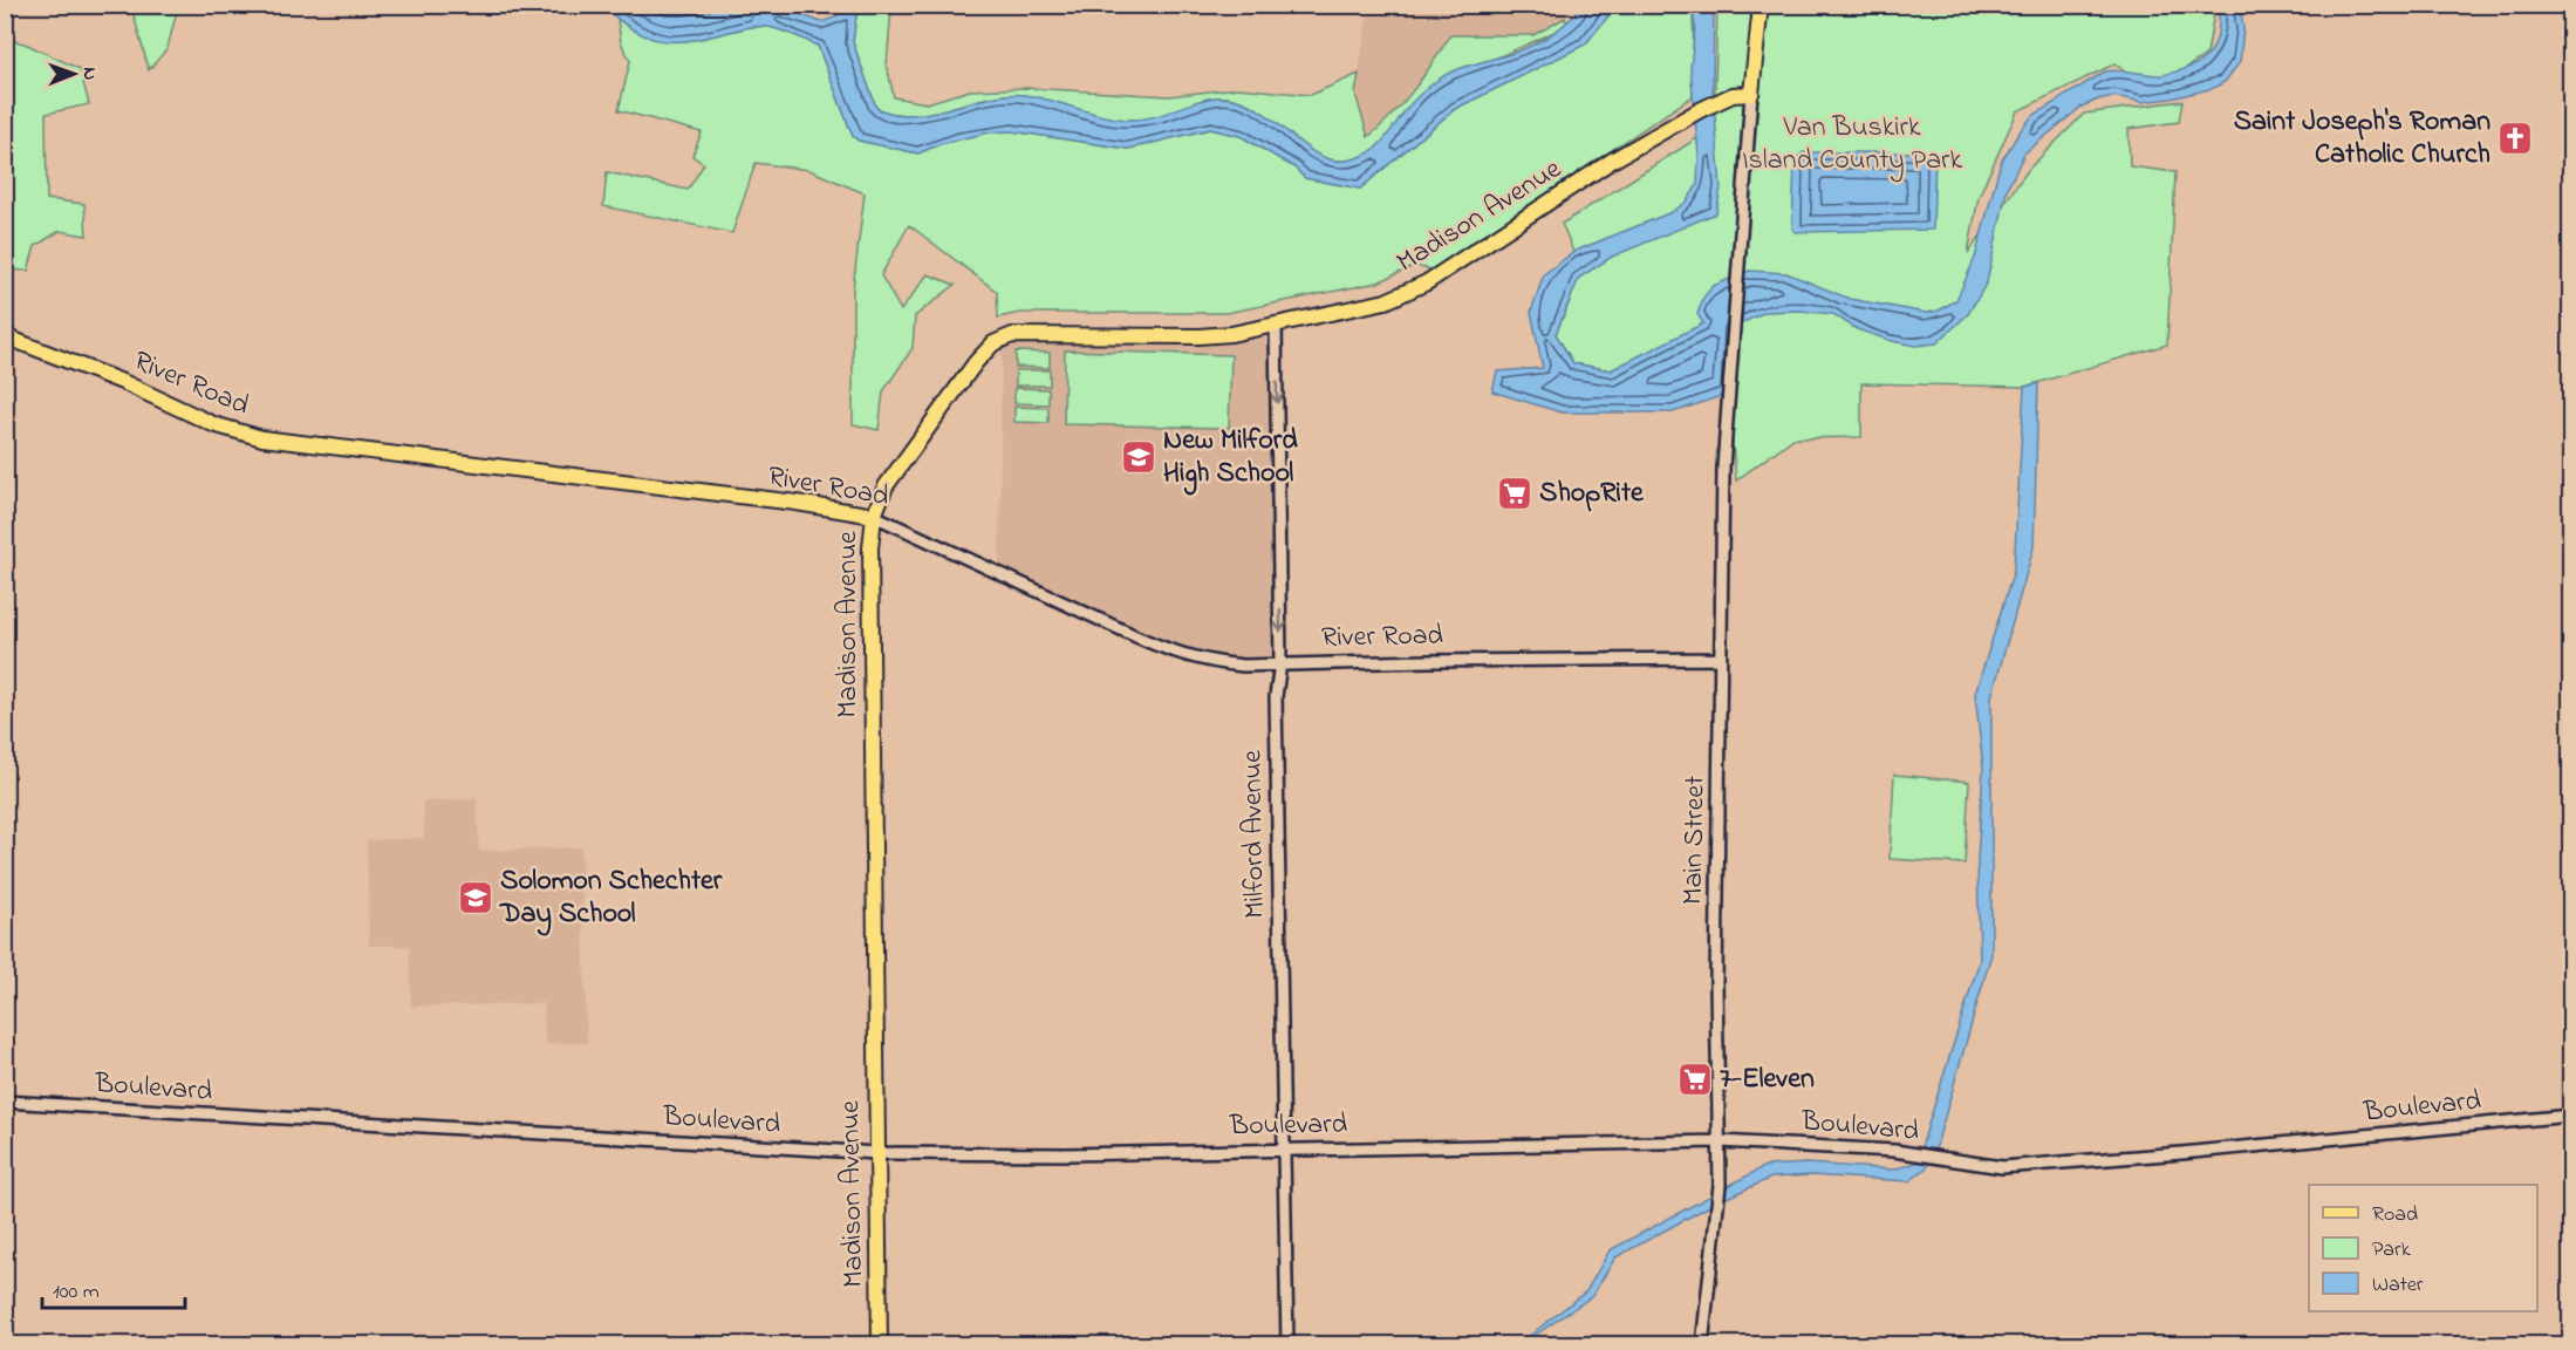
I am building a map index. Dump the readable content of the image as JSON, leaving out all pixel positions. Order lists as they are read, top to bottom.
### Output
{
  "streets": {
    "main road": ["Madison Avenue", "River Road"],
    "street": ["Milford Avenue", "Main Street", "Boulevard"]
  },
  "crossings": [
    ["Madison Avenue", "River Road"],
    ["Madison Avenue", "Milford Avenue"],
    ["Madison Avenue", "Main Street"],
    ["Madison Avenue", "Boulevard"],
    ["River Road", "Milford Avenue"],
    ["River Road", "Main Street"],
    ["Milford Avenue", "Boulevard"],
    ["Main Street", "Boulevard"]
  ],
  "parks": ["Van Buskirk Island County Park"],
  "places": {
    "church": ["Saint Joseph's Roman Catholic Church"],
    "school or university": ["New Milford High School", "Solomon Schechter Day School"],
    "supermarket": ["ShopRite", "7-Eleven"]
  },
  "legend": ["Road", "Park", "Water"],
  "scale_bar": "100 m",
  "north": "right"
}
